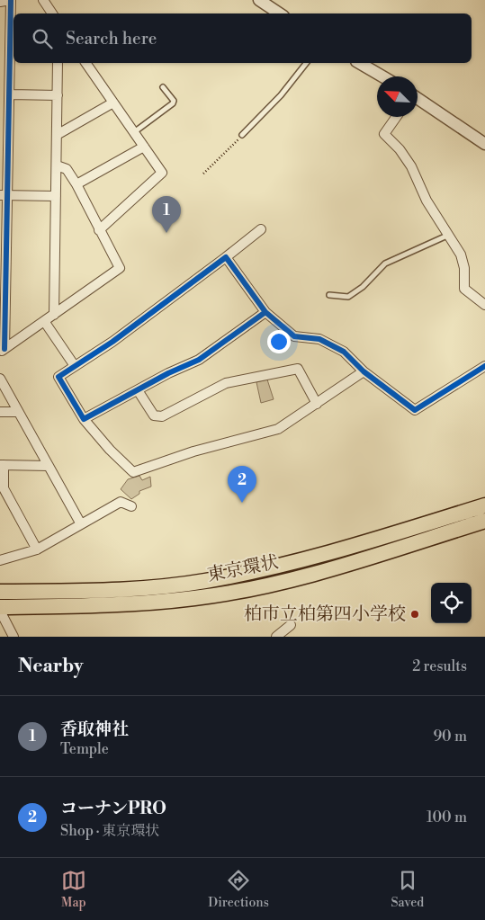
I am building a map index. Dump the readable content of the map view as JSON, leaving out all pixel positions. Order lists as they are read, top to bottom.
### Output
{
  "streets": {
    "highway": ["東京環状"]
  },
  "places": ["柏市立柏第四小学校"],
  "north": "top left",
  "page": {
    "search": "Search here",
    "pins": ["1", "2"],
    "heading": ["Nearby", "2 results"],
    "list": [
      {
        "mark": "1",
        "name": "香取神社",
        "note": "Temple",
        "value": "90 m"
      },
      {
        "mark": "2",
        "name": "コーナンPRO",
        "note": "Shop · 東京環状",
        "value": "100 m"
      }
    ],
    "nav": ["Map", "Directions", "Saved"]
  }
}
